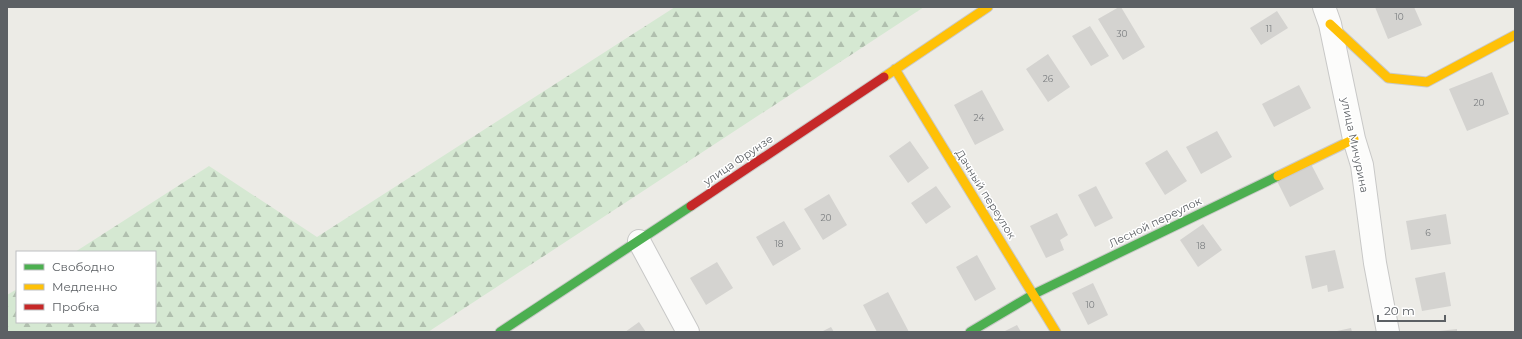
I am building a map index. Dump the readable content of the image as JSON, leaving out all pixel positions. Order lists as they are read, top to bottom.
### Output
{
  "streets": {
    "street": [
      "улица Мичурина",
      "улица Фрунзе",
      "Дачный переулок",
      "Лесной переулок"
    ]
  },
  "crossings": [
    ["улица Мичурина", "Лесной переулок"],
    ["улица Фрунзе", "Дачный переулок"],
    ["Дачный переулок", "Лесной переулок"]
  ],
  "house_numbers": [
    "10",
    "11",
    "30",
    "26",
    "20",
    "24",
    "20",
    "6",
    "18",
    "18",
    "10"
  ],
  "legend": ["Свободно", "Медленно", "Пробка"],
  "scale_bar": "20 m"
}
